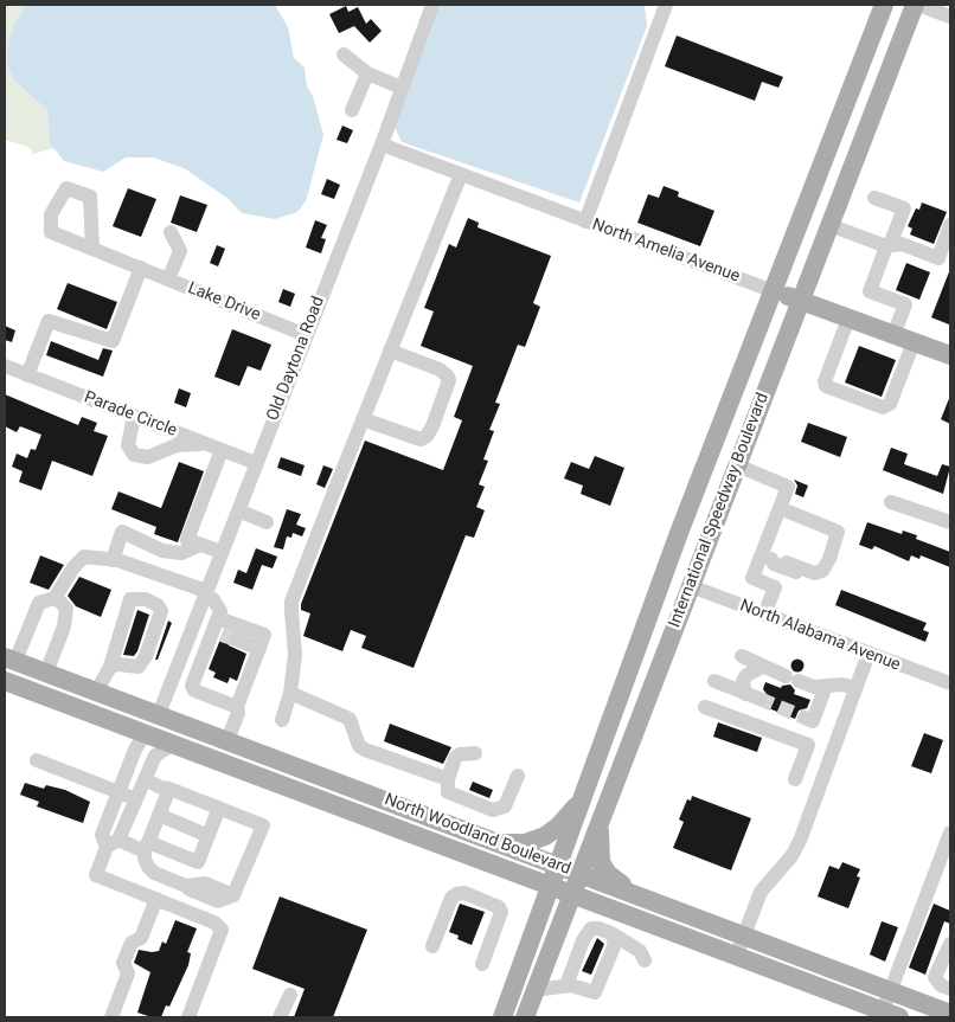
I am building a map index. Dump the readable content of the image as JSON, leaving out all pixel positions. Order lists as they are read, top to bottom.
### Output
{
  "streets": {
    "main road": ["North Amelia Avenue", "International Speedway Boulevard", "North Woodland Boulevard"],
    "street": [
      "Lake Drive",
      "Old Daytona Road",
      "Parade Circle",
      "North Alabama Avenue"
    ]
  },
  "crossings": [
    ["North Amelia Avenue", "Old Daytona Road"],
    ["North Amelia Avenue", "International Speedway Boulevard"],
    ["Lake Drive", "Old Daytona Road"],
    ["Old Daytona Road", "Parade Circle"],
    ["Old Daytona Road", "North Woodland Boulevard"],
    ["International Speedway Boulevard", "North Alabama Avenue"],
    ["International Speedway Boulevard", "North Woodland Boulevard"]
  ]
}
